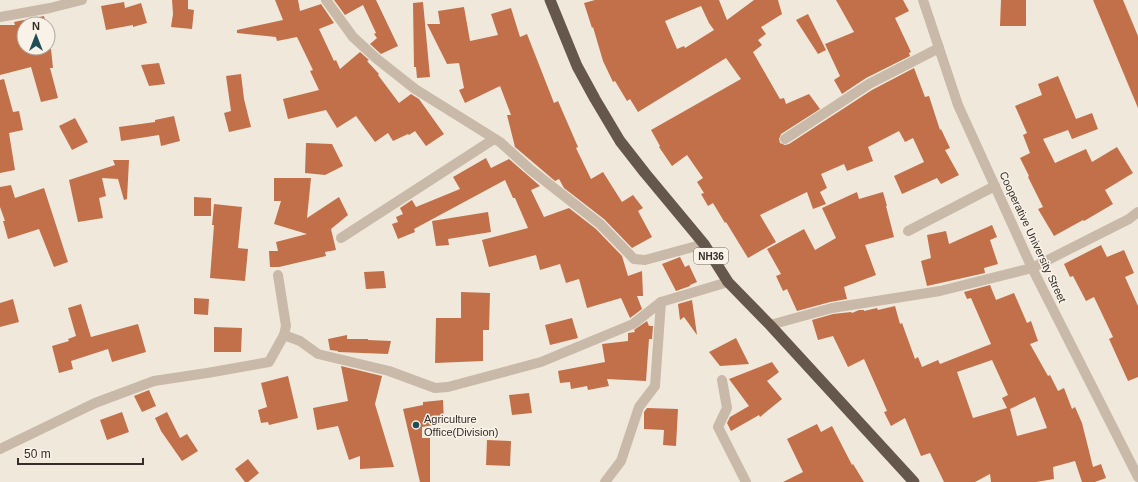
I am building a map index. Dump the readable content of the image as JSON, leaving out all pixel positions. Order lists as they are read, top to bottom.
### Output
{
  "streets": {
    "highway": ["NH36"],
    "street": ["Cooperative University Street"]
  },
  "places": ["Agriculture Office(Division)"],
  "scale_bar": "50 m",
  "north": "top"
}
